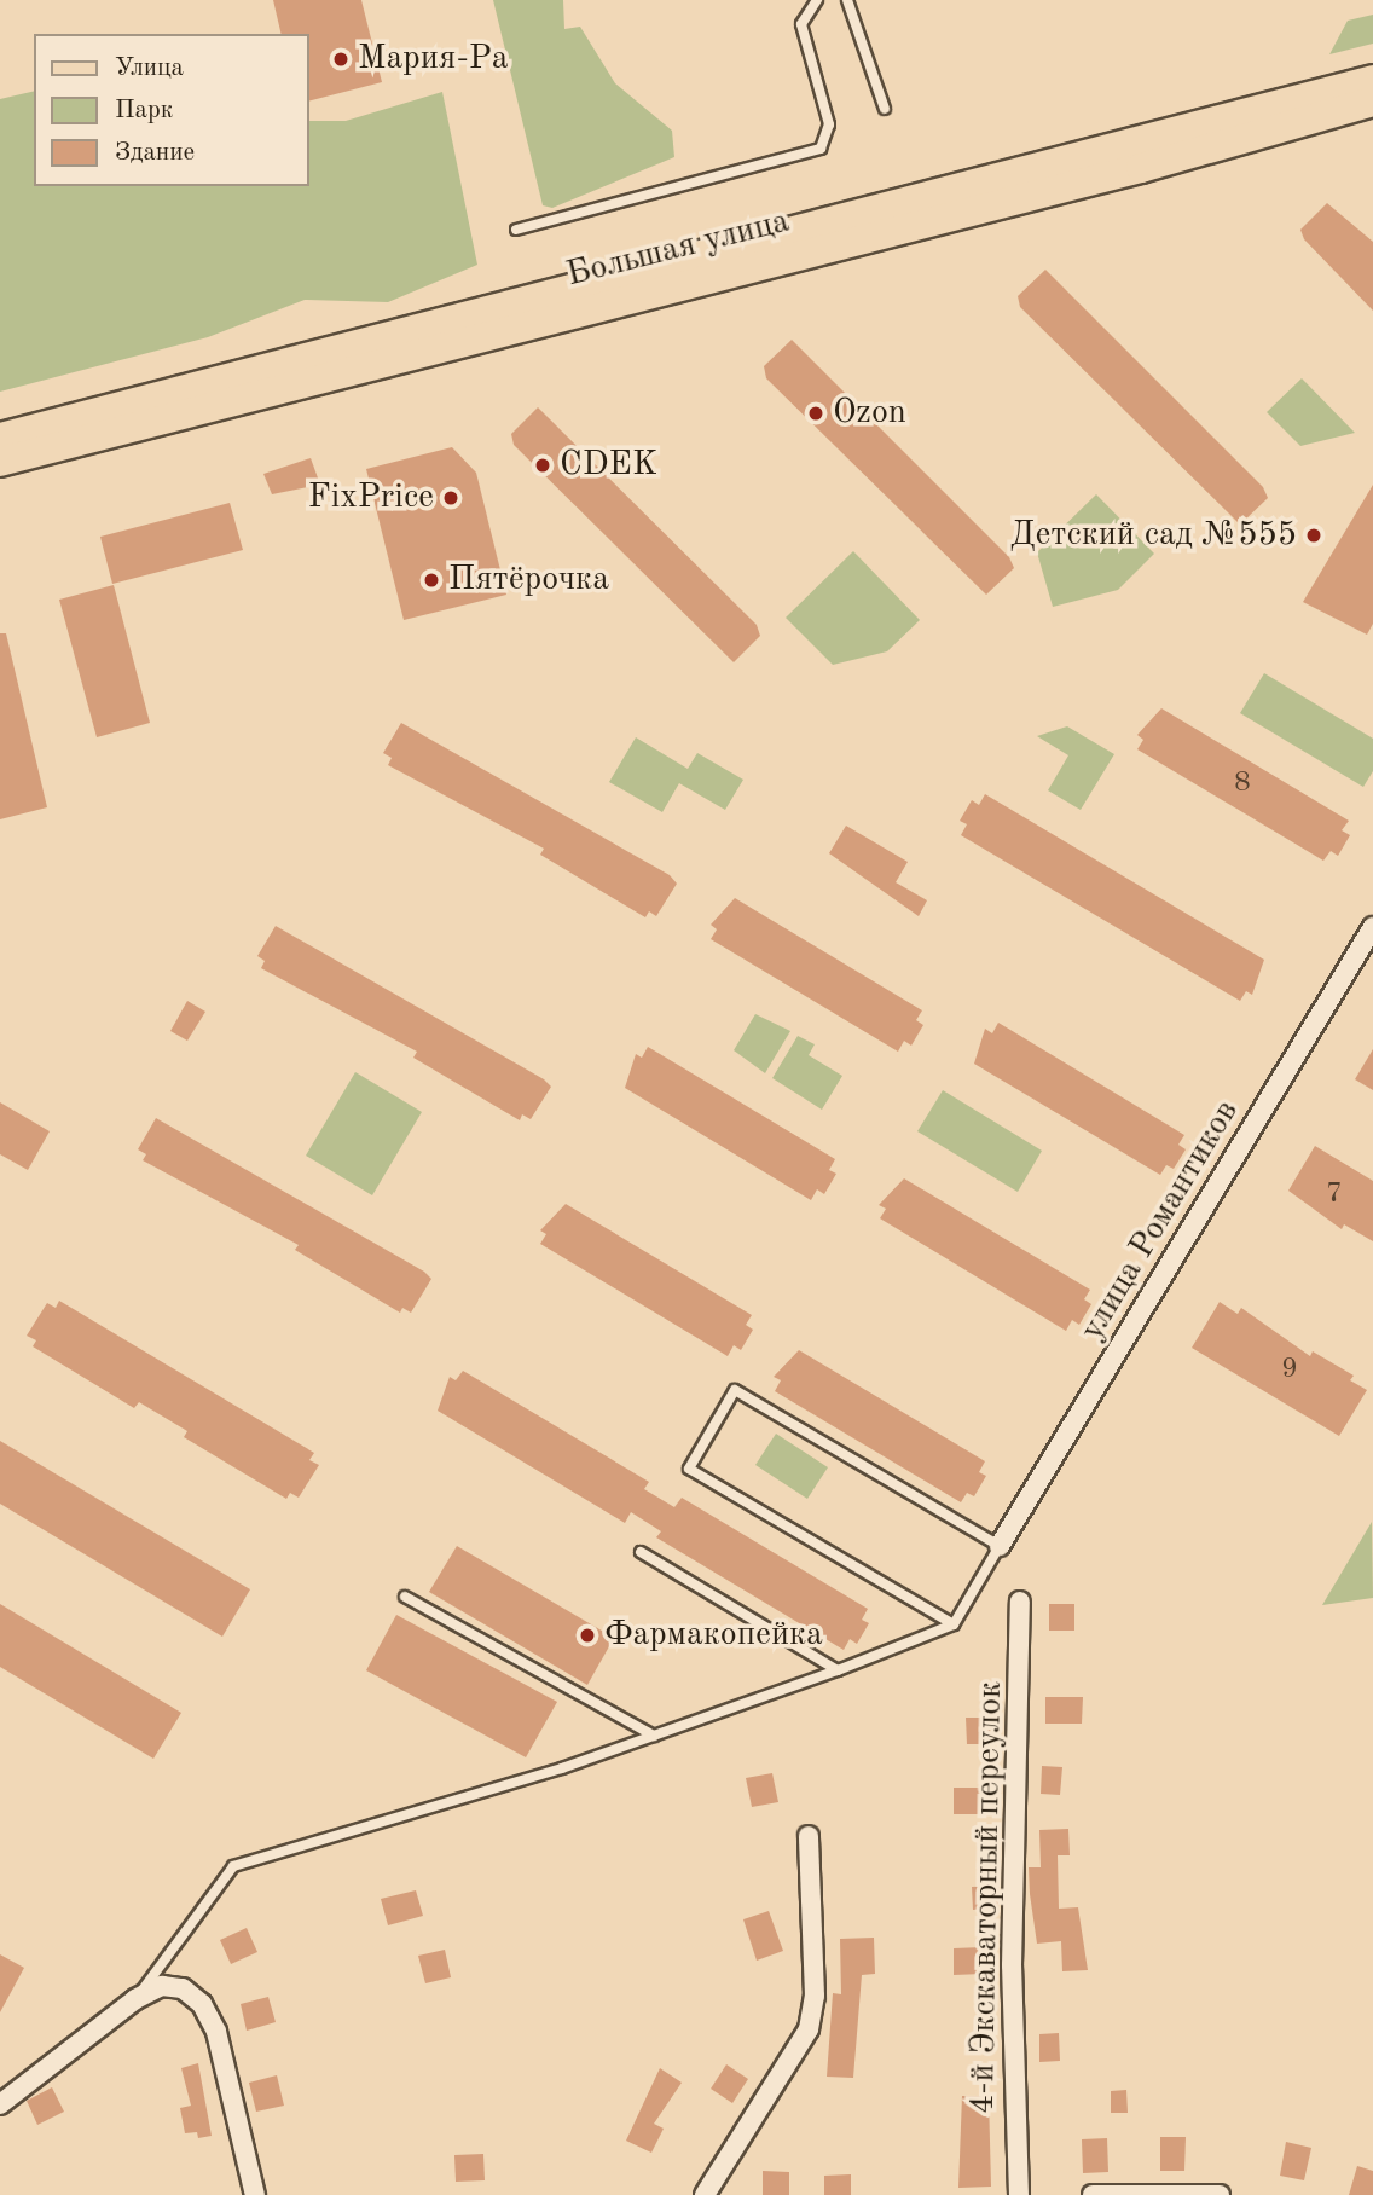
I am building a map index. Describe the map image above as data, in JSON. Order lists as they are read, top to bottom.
{
  "streets": {
    "main road": ["Большая улица"],
    "street": ["улица Романтиков", "4-й Экскаваторный переулок"]
  },
  "places": [
    "Мария-Ра",
    "Ozon",
    "CDEK",
    "FixPrice",
    "Детский сад №555",
    "Пятёрочка",
    "Фармакопейка"
  ],
  "house_numbers": ["8", "7", "9"],
  "legend": ["Улица", "Парк", "Здание"]
}
